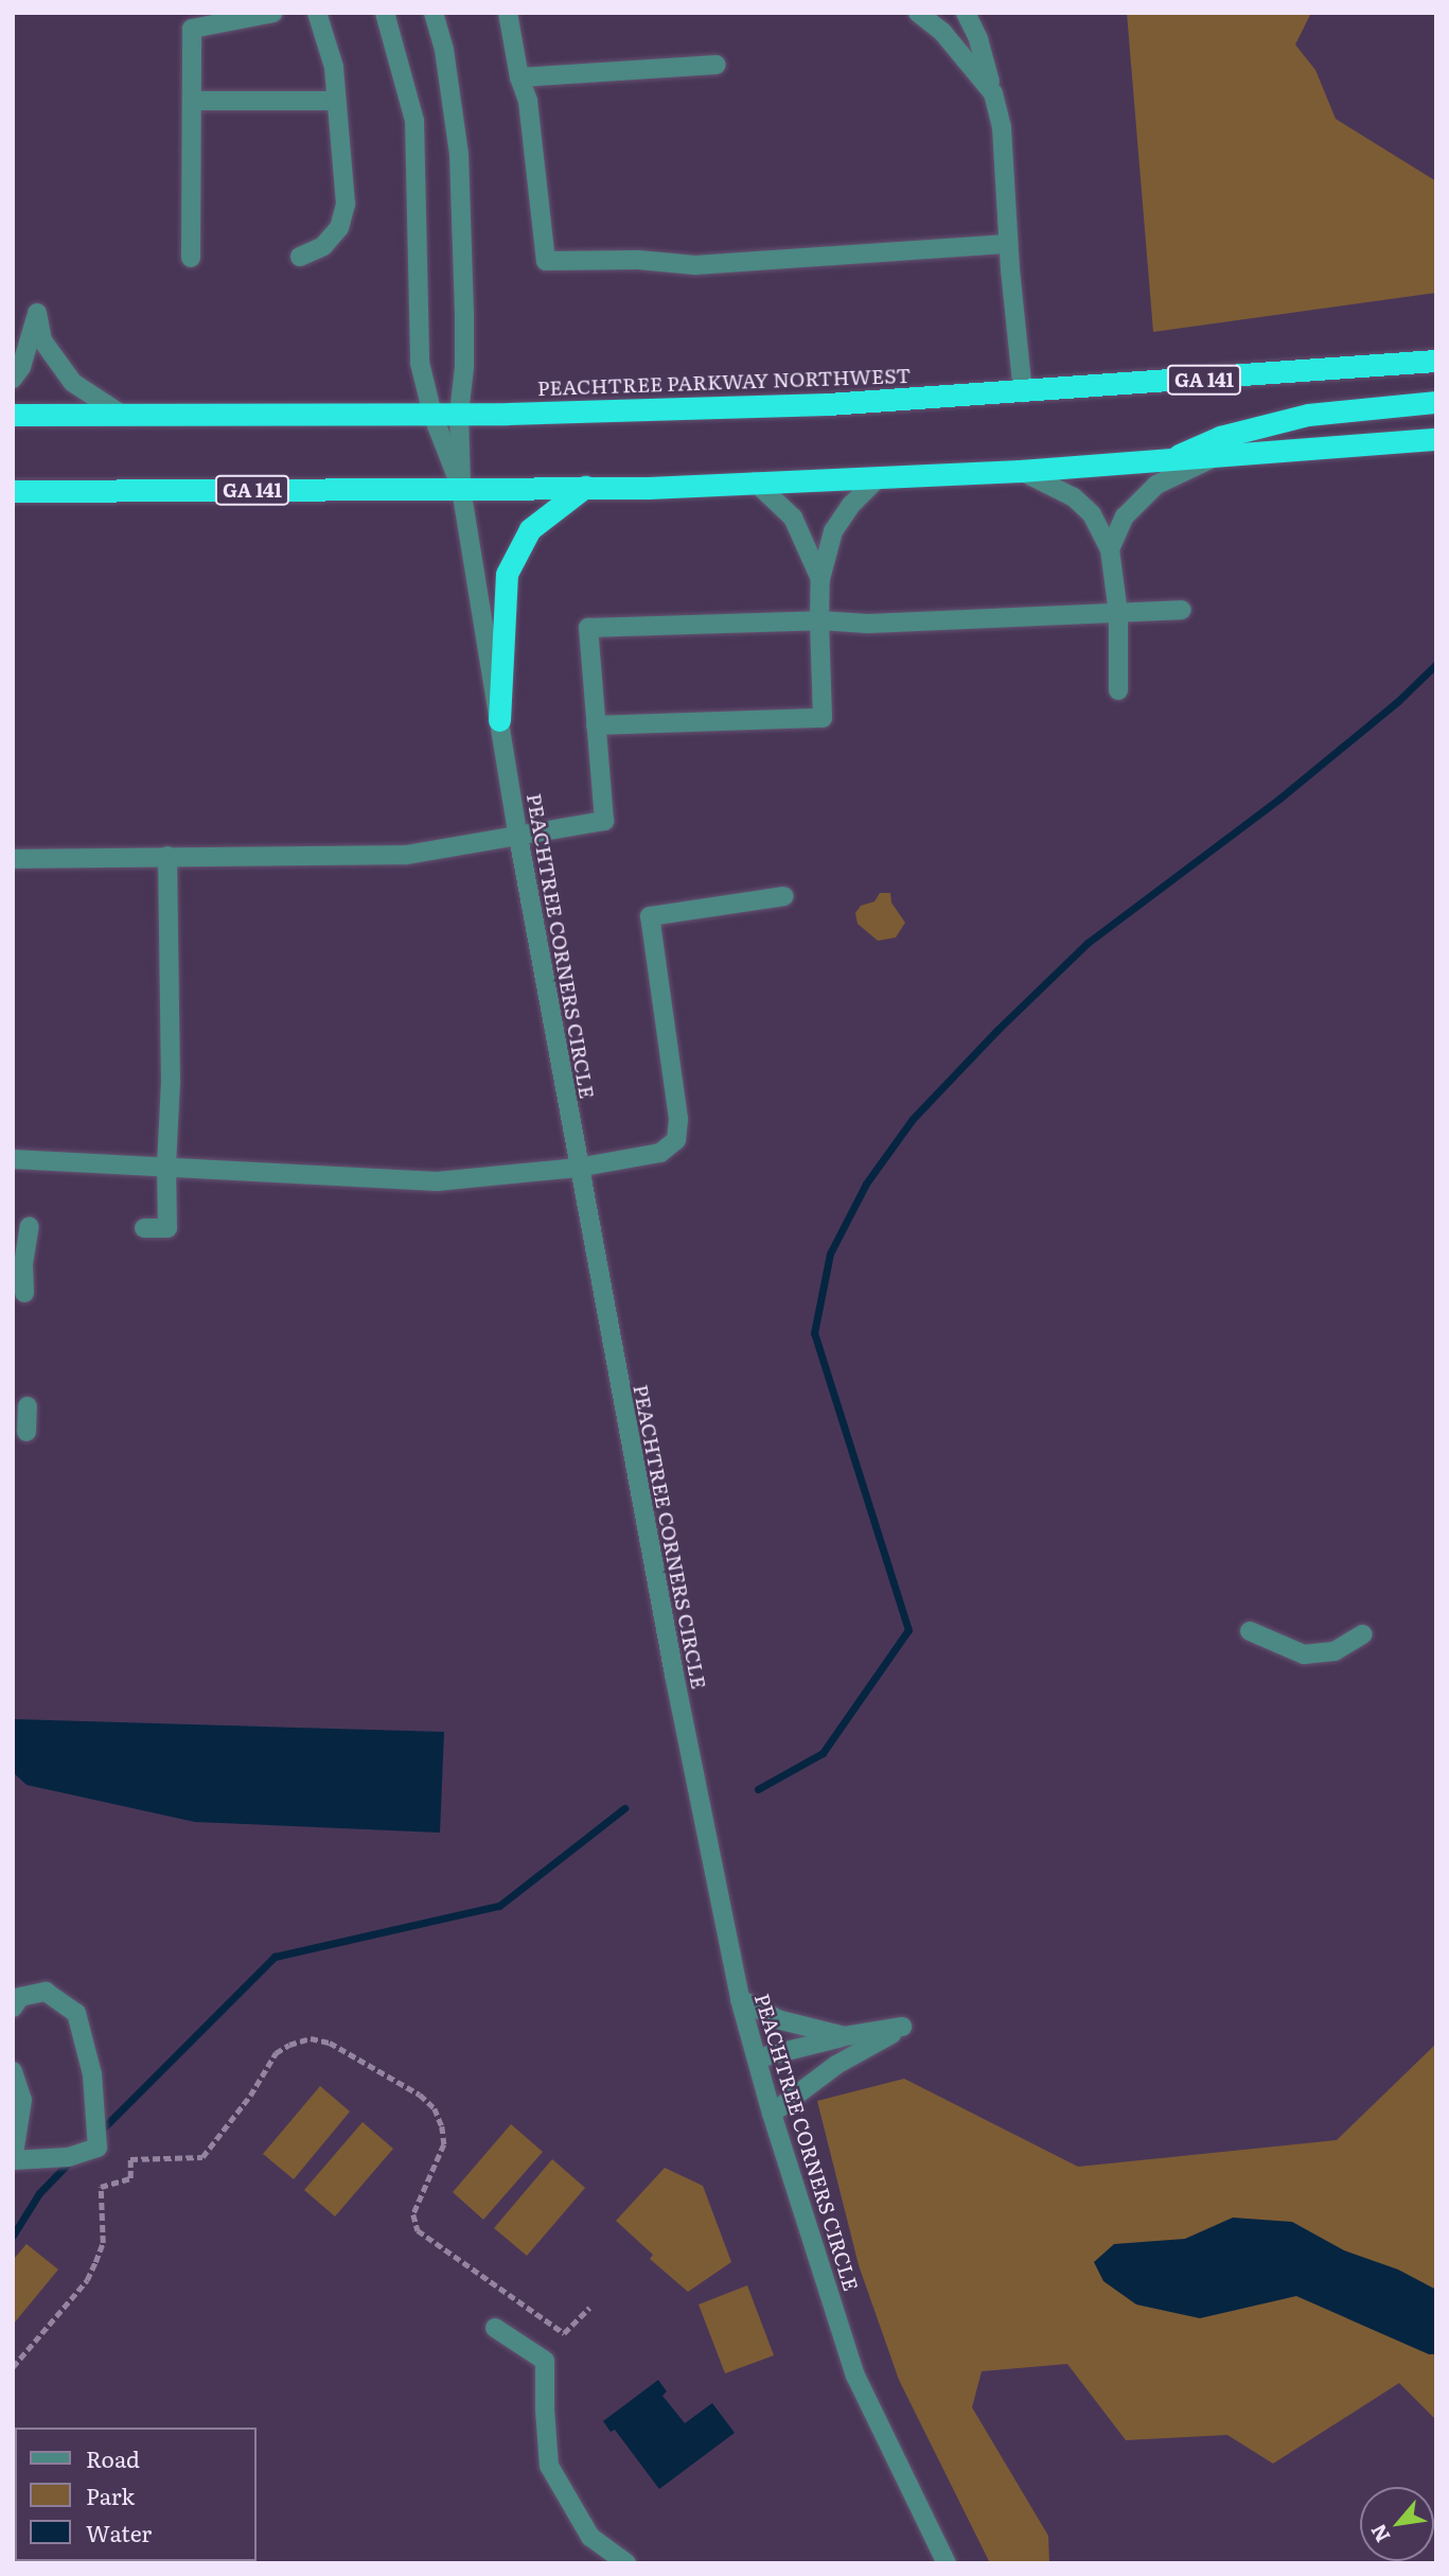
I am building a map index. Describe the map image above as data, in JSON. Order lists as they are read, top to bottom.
{
  "streets": {
    "highway": ["GA 141", "PEACHTREE PARKWAY NORTHWEST"],
    "street": ["PEACHTREE CORNERS CIRCLE"]
  },
  "crossings": [
    ["GA 141", "PEACHTREE CORNERS CIRCLE"],
    ["PEACHTREE PARKWAY NORTHWEST", "PEACHTREE CORNERS CIRCLE"]
  ],
  "legend": ["Road", "Park", "Water"],
  "north": "bottom left"
}
